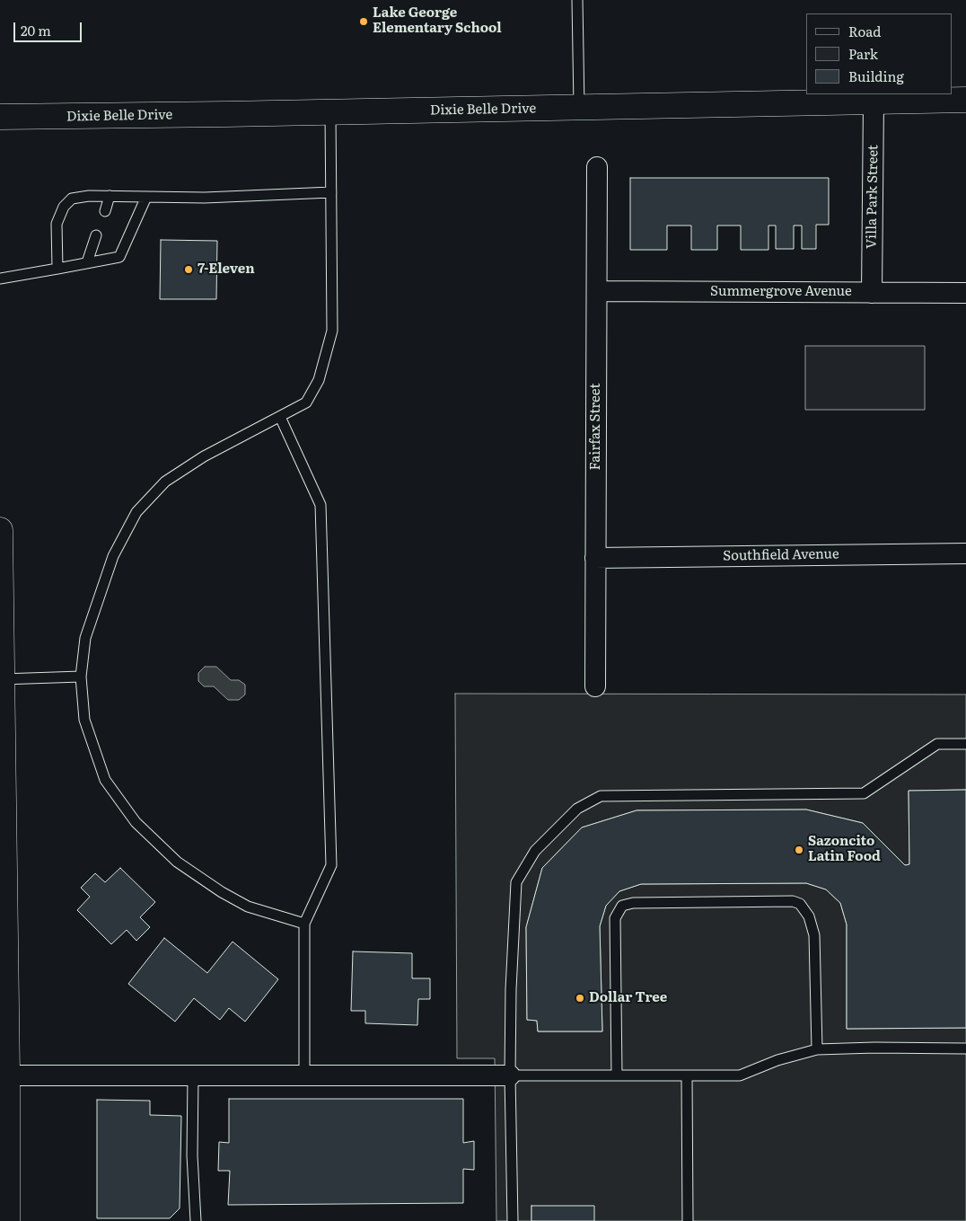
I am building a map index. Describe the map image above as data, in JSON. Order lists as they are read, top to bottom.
{
  "streets": {
    "street": [
      "Dixie Belle Drive",
      "Villa Park Street",
      "Summergrove Avenue",
      "Fairfax Street",
      "Southfield Avenue"
    ]
  },
  "crossings": [
    ["Dixie Belle Drive", "Villa Park Street"],
    ["Villa Park Street", "Summergrove Avenue"],
    ["Summergrove Avenue", "Fairfax Street"],
    ["Fairfax Street", "Southfield Avenue"]
  ],
  "places": [
    "Lake George Elementary School",
    "7-Eleven",
    "Sazoncito Latin Food",
    "Dollar Tree"
  ],
  "legend": ["Road", "Park", "Building"],
  "scale_bar": "20 m"
}
